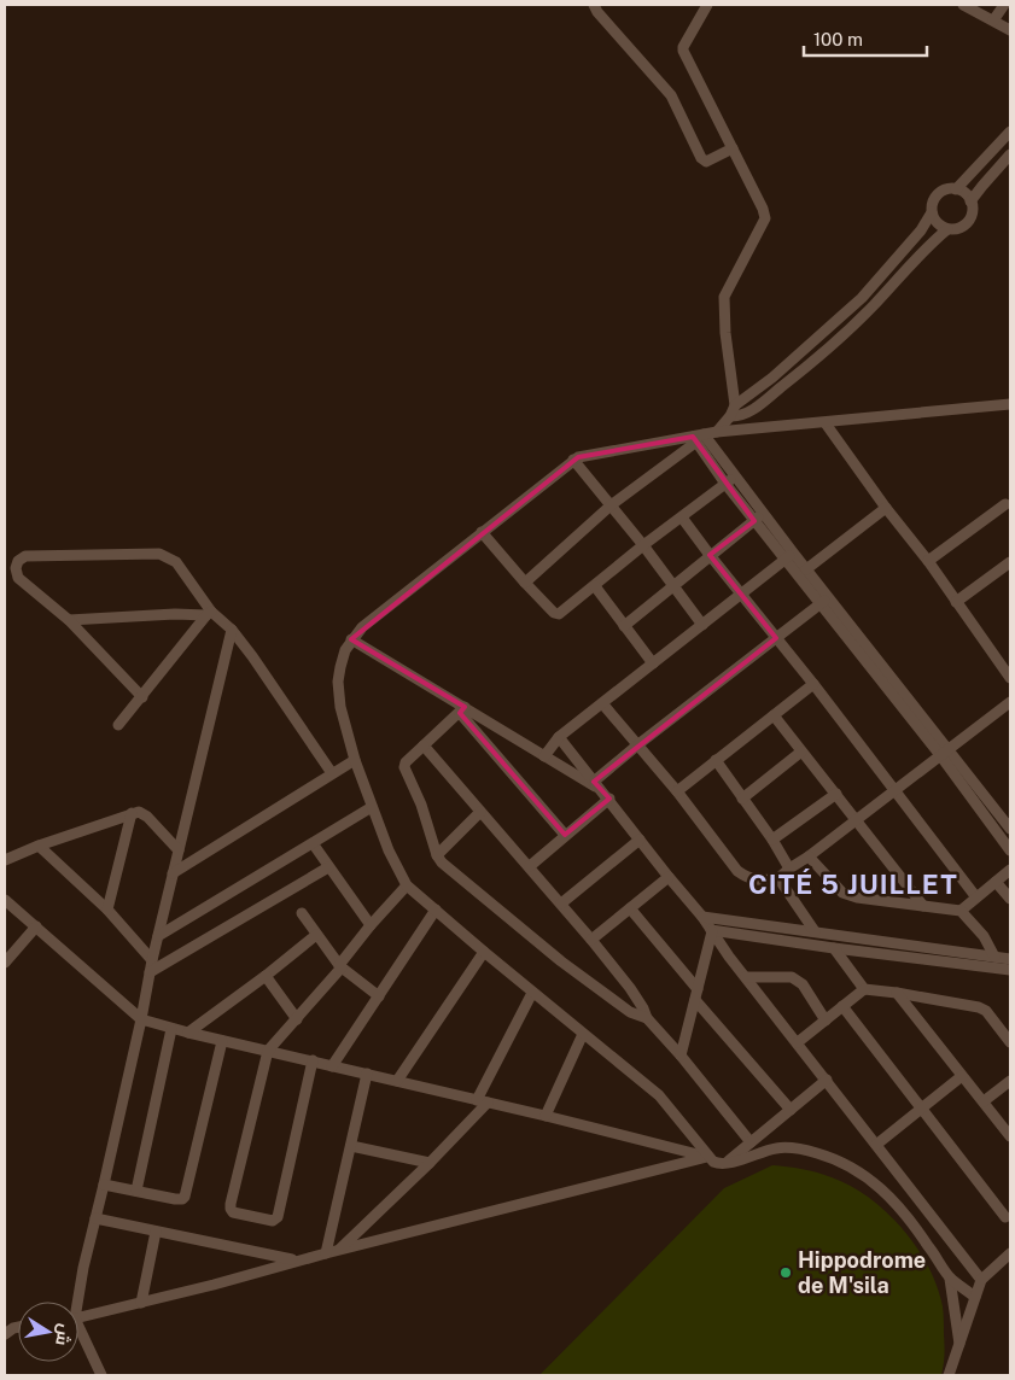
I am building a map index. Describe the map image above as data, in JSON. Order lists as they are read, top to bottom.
{
  "districts": ["CITÉ 5 JUILLET"],
  "places": ["Hippodrome de M'sila"],
  "scale_bar": "100 m",
  "north": "right"
}
